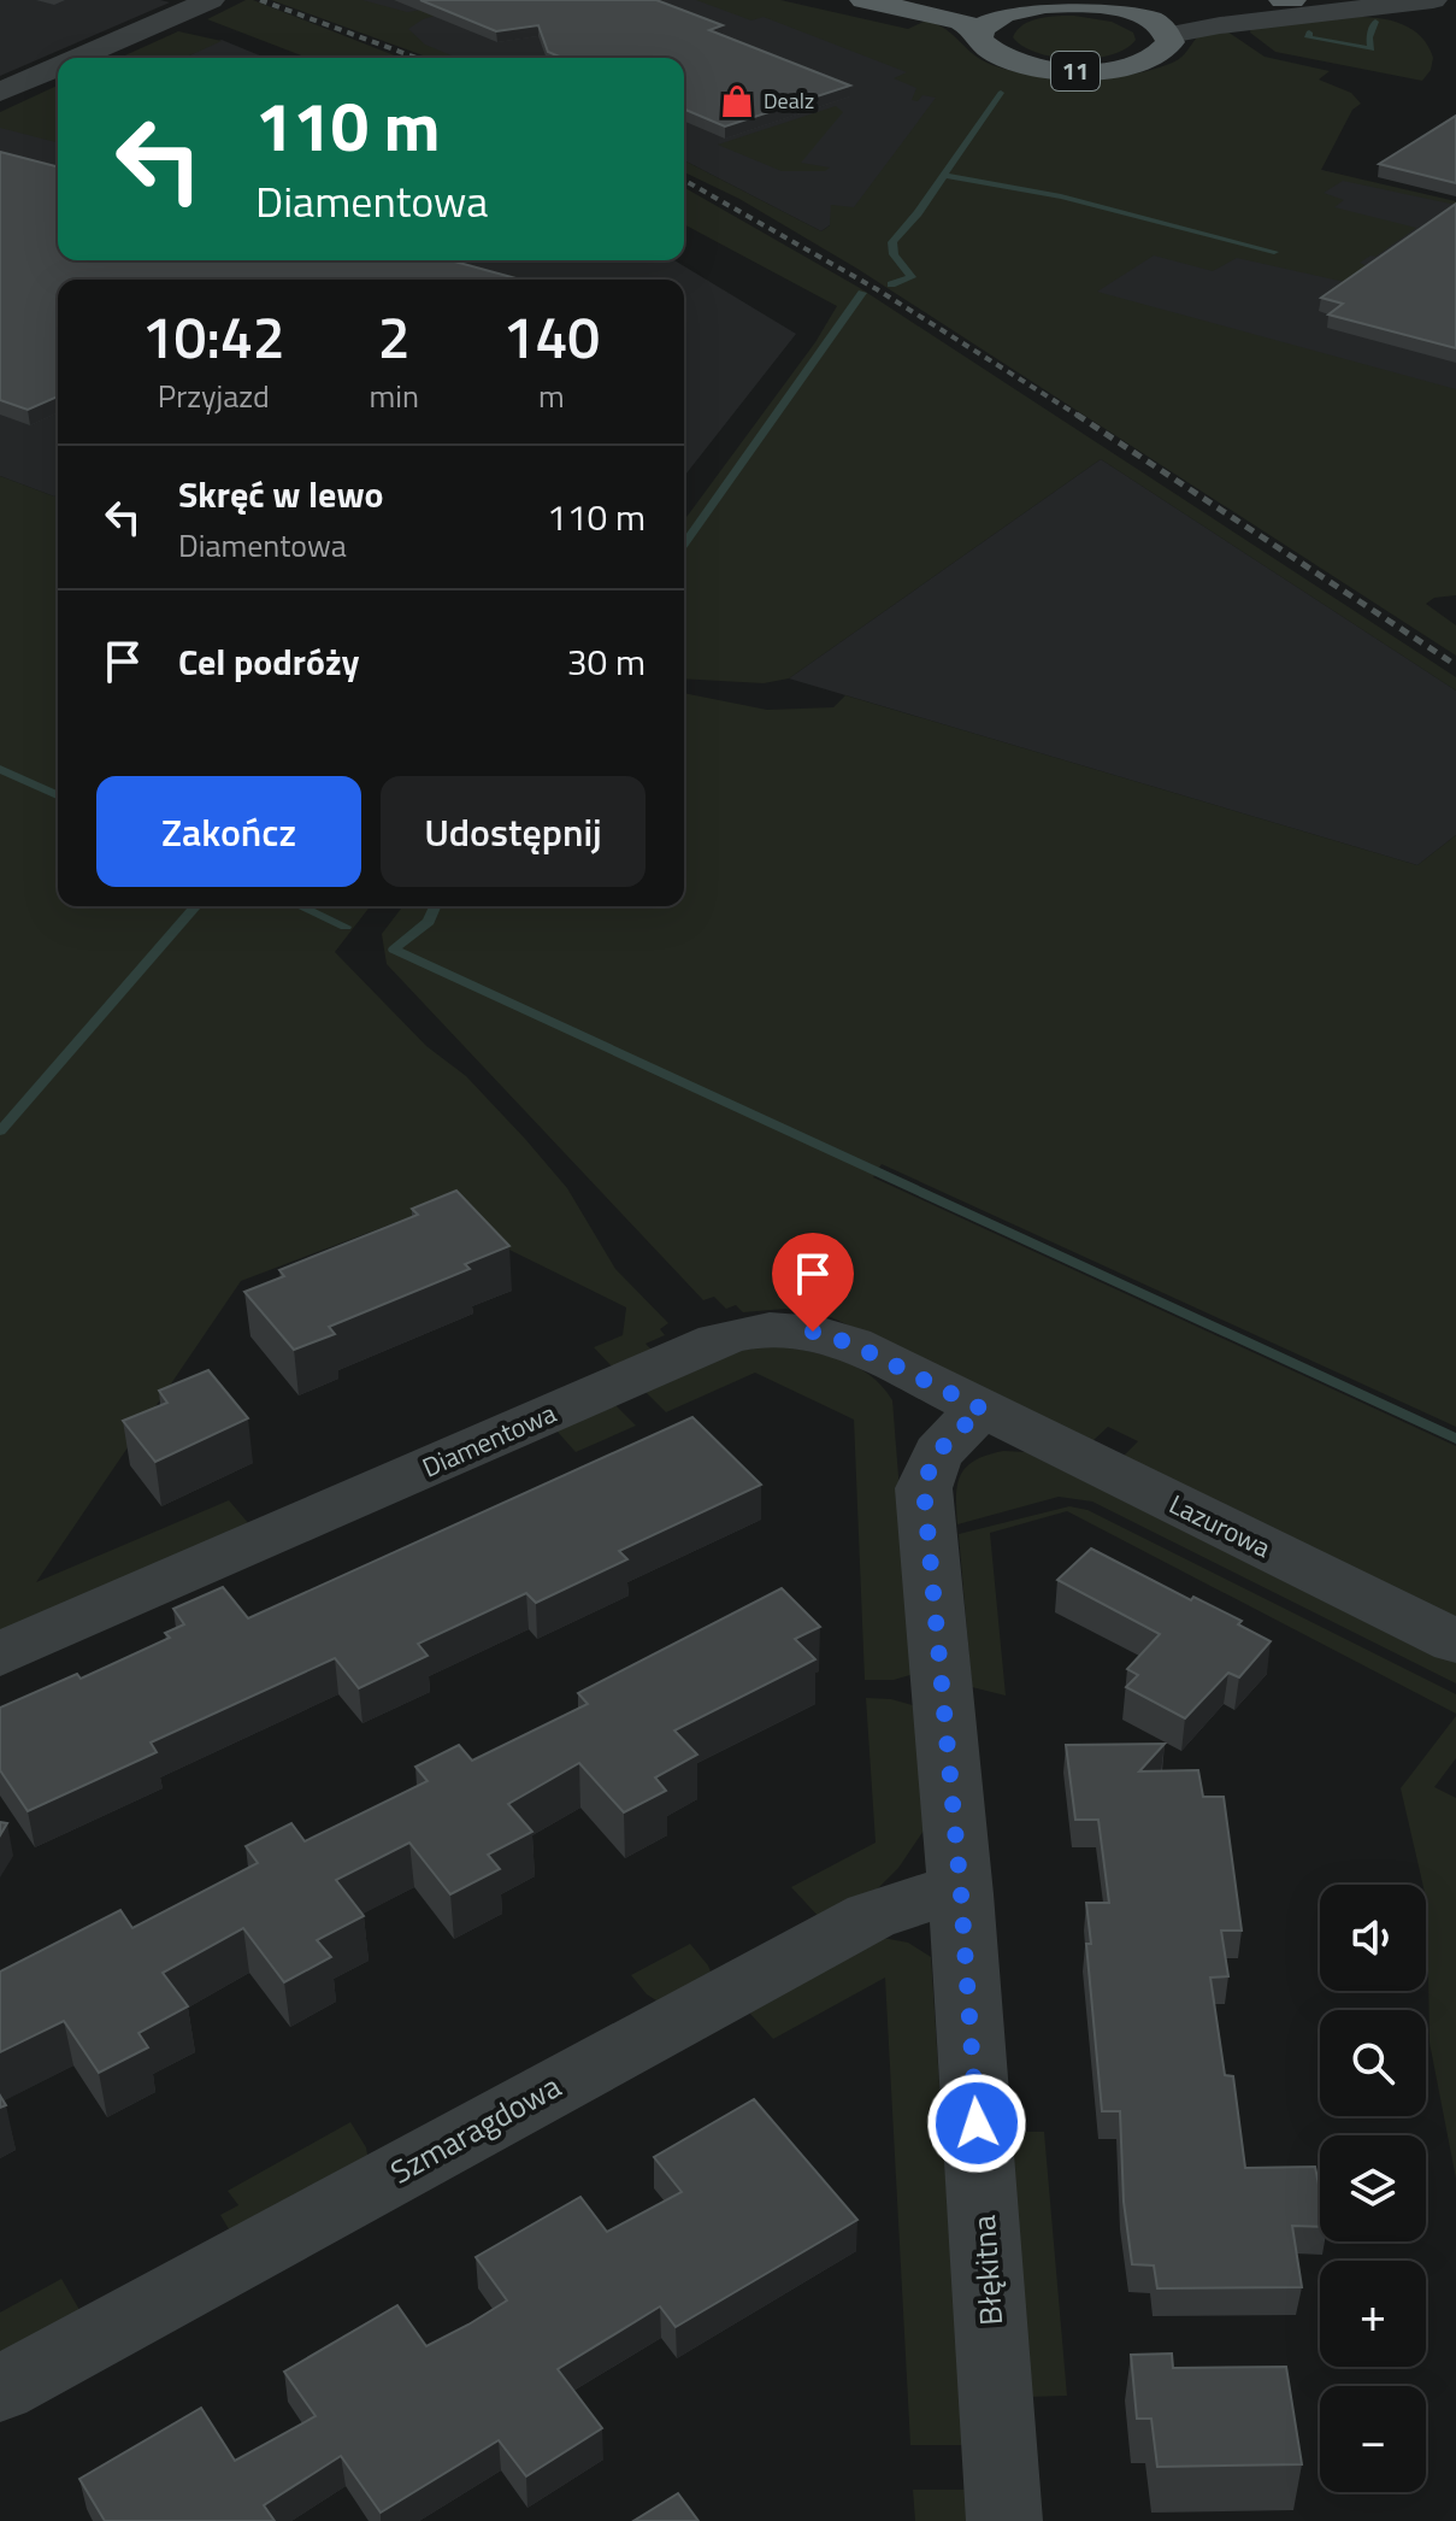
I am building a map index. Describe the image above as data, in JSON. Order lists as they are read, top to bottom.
{
  "streets": {
    "main road": ["11"],
    "street": [
      "Diamentowa",
      "Lazurowa",
      "Szmaragdowa",
      "Błękitna"
    ]
  },
  "crossings": [
    ["Diamentowa", "Lazurowa"],
    ["Diamentowa", "Błękitna"],
    ["Lazurowa", "Błękitna"],
    ["Szmaragdowa", "Błękitna"]
  ],
  "places": {
    "shop": ["Dealz"]
  },
  "page": {
    "turn": ["110 m", "Diamentowa"],
    "eta": [
      "10:42",
      "Przyjazd",
      "2",
      "min",
      "140",
      "m"
    ],
    "list": [
      {
        "name": "Skręć w lewo",
        "note": "Diamentowa",
        "value": "110 m"
      },
      {
        "name": "Cel podróży",
        "value": "30 m"
      }
    ],
    "buttons": ["Zakończ", "Udostępnij"],
    "map_buttons": ["+", "−"]
  }
}
